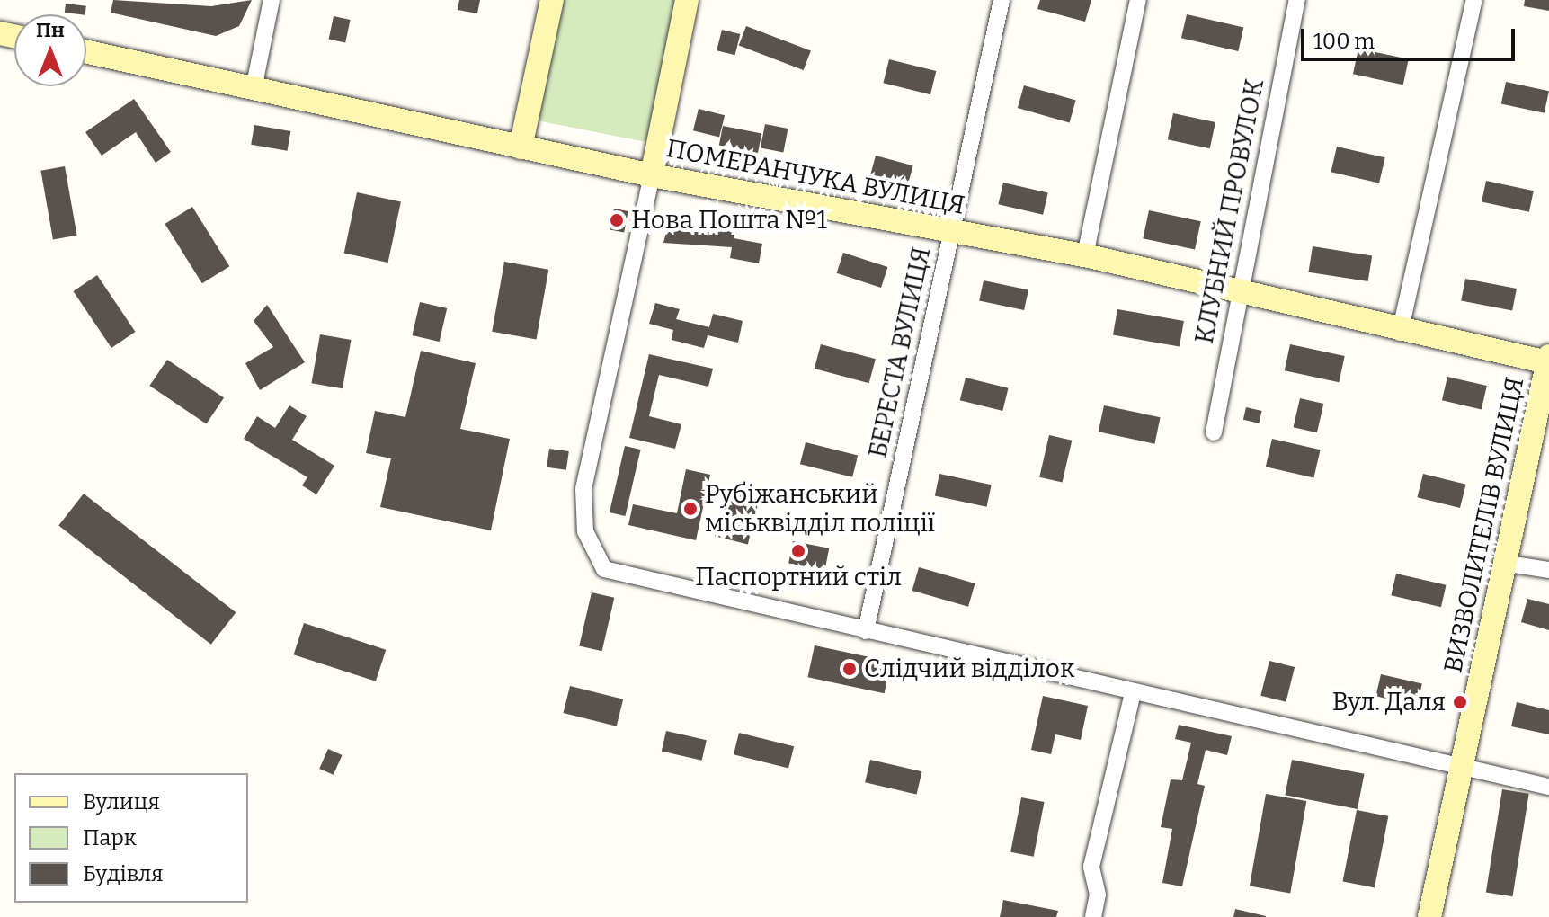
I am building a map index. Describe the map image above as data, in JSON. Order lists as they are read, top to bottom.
{
  "streets": {
    "street": [
      "ПОМЕРАНЧУКА ВУЛИЦЯ",
      "КЛУБНИЙ ПРОВУЛОК",
      "БЕРЕСТА ВУЛИЦЯ",
      "ВИЗВОЛИТЕЛІВ ВУЛИЦЯ"
    ]
  },
  "crossings": [
    ["ПОМЕРАНЧУКА ВУЛИЦЯ", "КЛУБНИЙ ПРОВУЛОК"],
    ["ПОМЕРАНЧУКА ВУЛИЦЯ", "БЕРЕСТА ВУЛИЦЯ"],
    ["ПОМЕРАНЧУКА ВУЛИЦЯ", "ВИЗВОЛИТЕЛІВ ВУЛИЦЯ"]
  ],
  "places": [
    "Нова Пошта №1",
    "Рубіжанський міськвідділ поліції",
    "Паспортний стіл",
    "Слідчий відділок",
    "Вул. Даля"
  ],
  "legend": ["Вулиця", "Парк", "Будівля"],
  "scale_bar": "100 m",
  "north": "top"
}
